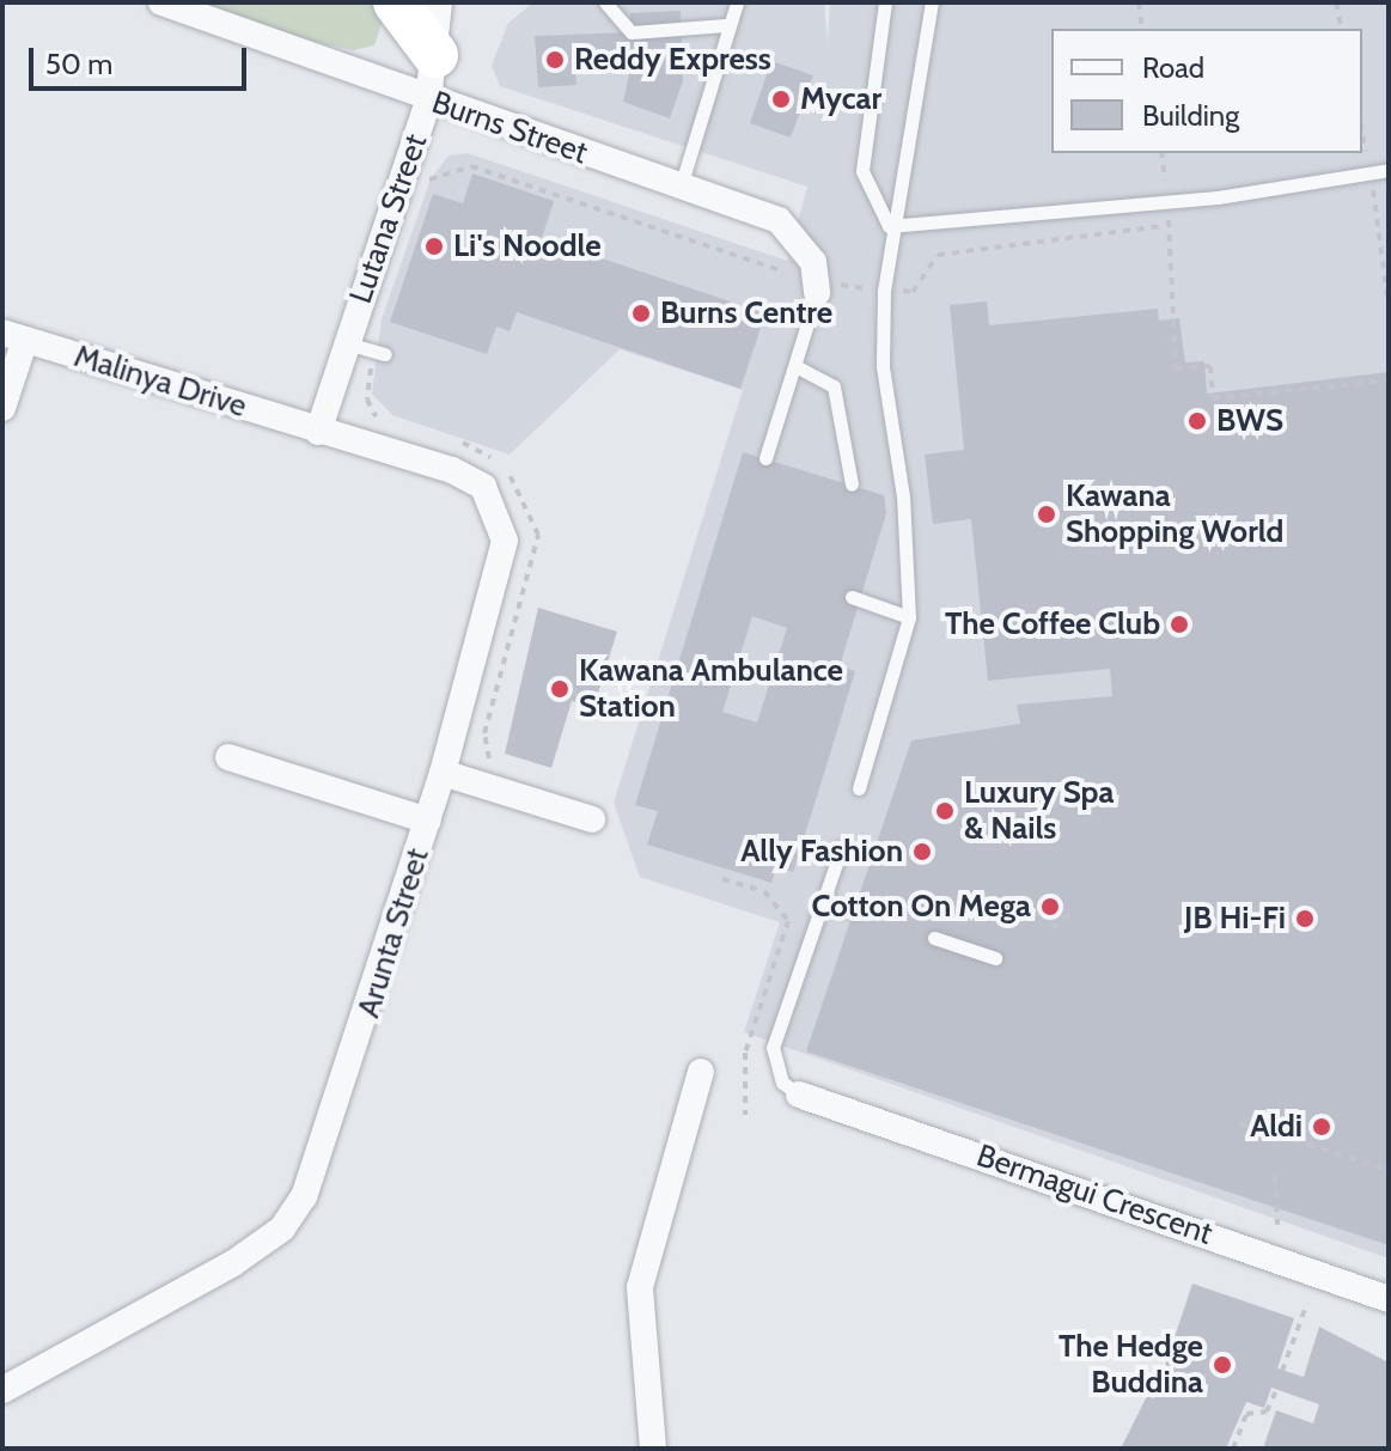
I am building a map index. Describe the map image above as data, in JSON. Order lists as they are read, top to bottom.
{
  "streets": {
    "street": [
      "Burns Street",
      "Lutana Street",
      "Malinya Drive",
      "Arunta Street",
      "Bermagui Crescent"
    ]
  },
  "crossings": [
    ["Burns Street", "Lutana Street"],
    ["Lutana Street", "Malinya Drive"],
    ["Lutana Street", "Arunta Street"],
    ["Malinya Drive", "Arunta Street"]
  ],
  "places": [
    "Reddy Express",
    "Mycar",
    "Li's Noodle",
    "Burns Centre",
    "BWS",
    "Kawana Shopping World",
    "The Coffee Club",
    "Kawana Ambulance Station",
    "Luxury Spa & Nails",
    "Ally Fashion",
    "Cotton On Mega",
    "JB Hi-Fi",
    "Aldi",
    "The Hedge Buddina"
  ],
  "legend": ["Road", "Building"],
  "scale_bar": "50 m"
}
